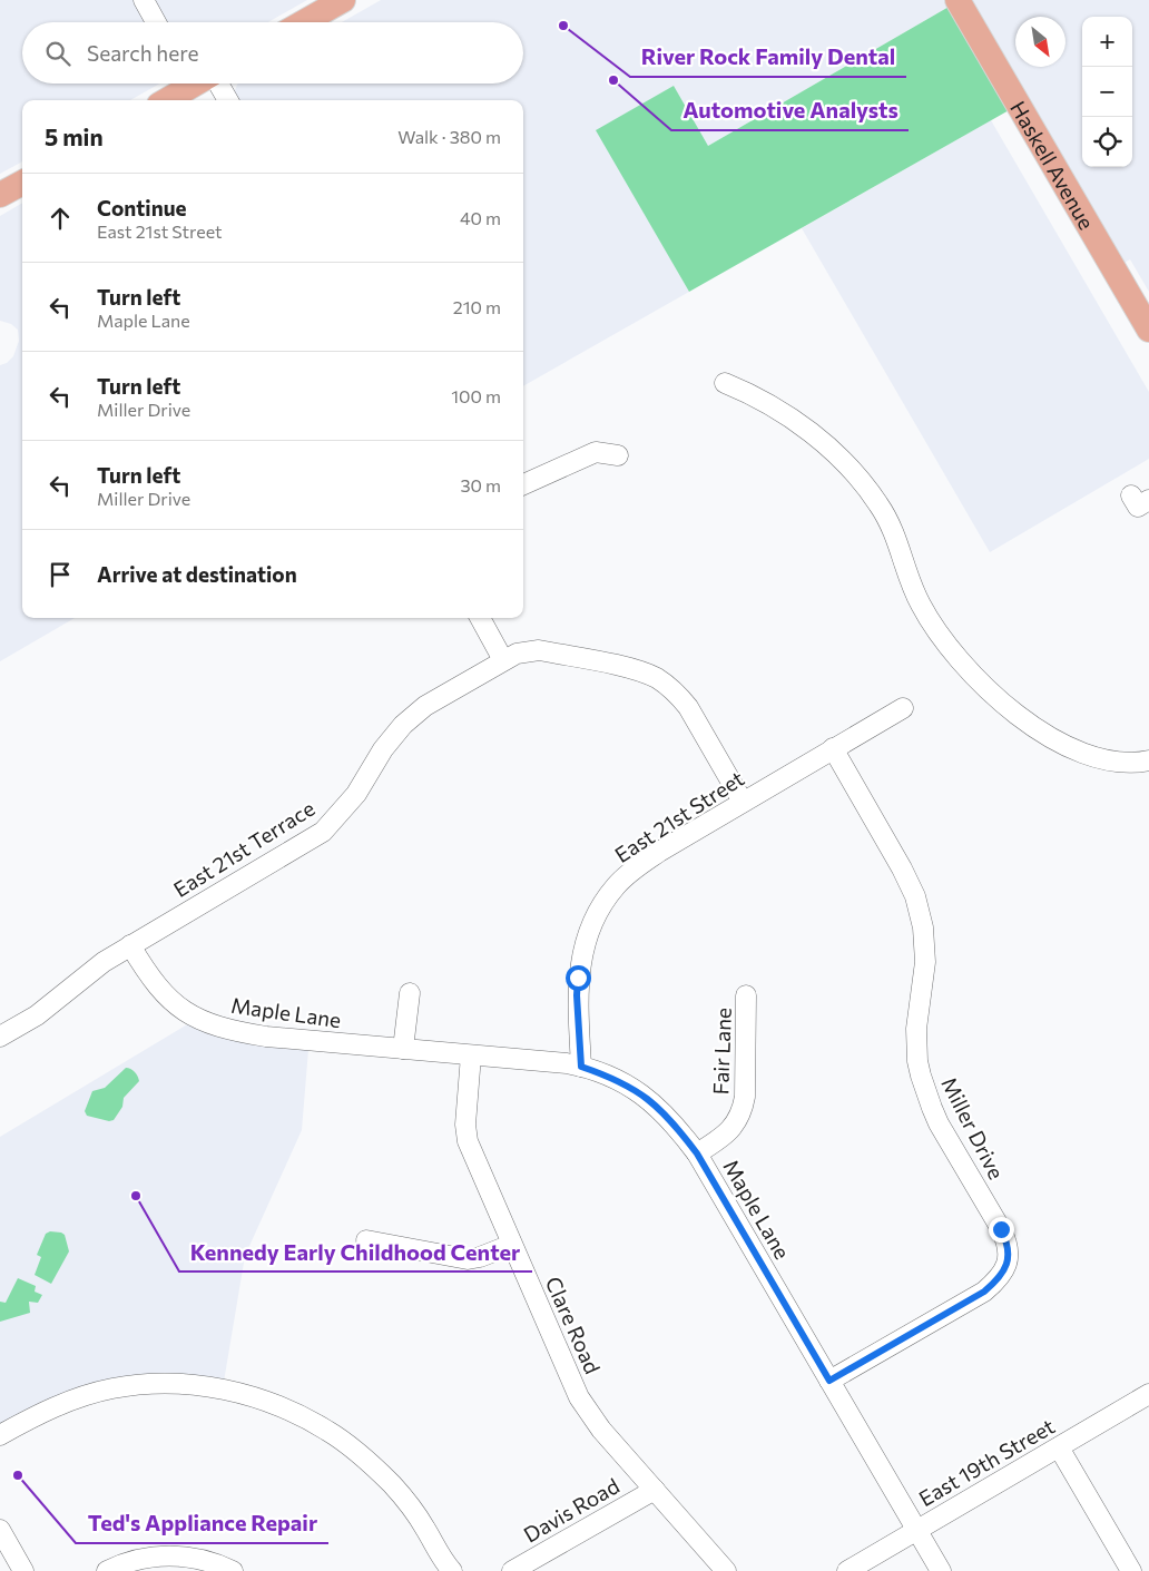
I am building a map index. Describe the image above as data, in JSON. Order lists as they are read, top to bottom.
{
  "streets": {
    "main road": ["Haskell Avenue"],
    "street": [
      "East 21st Street",
      "East 21st Terrace",
      "Maple Lane",
      "Fair Lane",
      "Miller Drive",
      "Clare Road",
      "East 19th Street",
      "Davis Road"
    ]
  },
  "crossings": [
    ["East 21st Street", "East 21st Terrace"],
    ["East 21st Street", "Maple Lane"],
    ["East 21st Street", "Miller Drive"],
    ["East 21st Terrace", "Maple Lane"],
    ["Maple Lane", "Fair Lane"],
    ["Maple Lane", "Miller Drive"],
    ["Maple Lane", "Clare Road"],
    ["Maple Lane", "East 19th Street"],
    ["Clare Road", "Davis Road"]
  ],
  "places": [
    "River Rock Family Dental",
    "Automotive Analysts",
    "Kennedy Early Childhood Center",
    "Ted's Appliance Repair"
  ],
  "north": "bottom right",
  "page": {
    "map_buttons": ["+", "−"],
    "search": "Search here",
    "heading": ["5 min", "Walk · 380 m"],
    "list": [
      ["Continue", "East 21st Street", "40 m"],
      ["Turn left", "Maple Lane", "210 m"],
      ["Turn left", "Miller Drive", "100 m"],
      ["Turn left", "Miller Drive", "30 m"],
      "Arrive at destination"
    ]
  }
}
